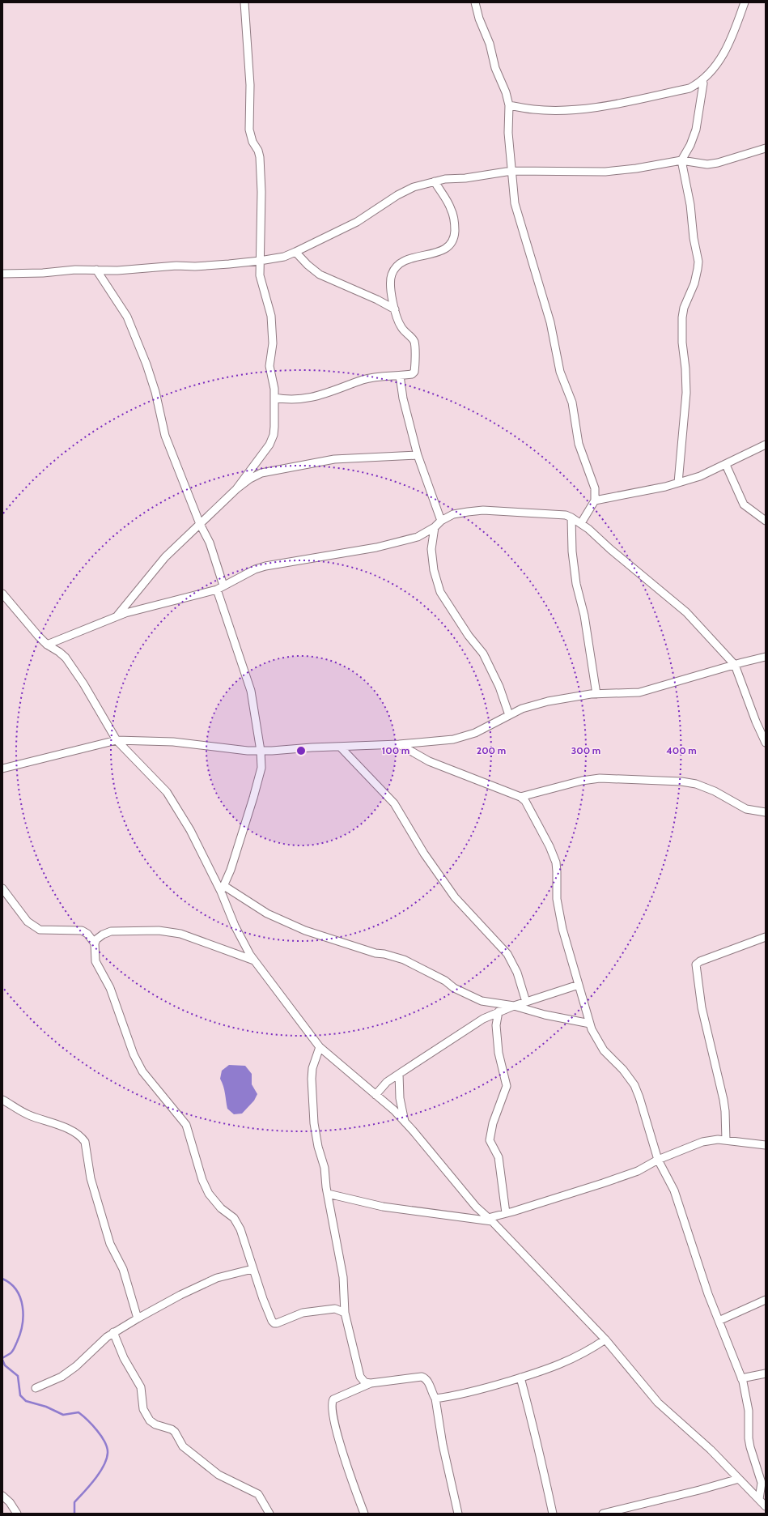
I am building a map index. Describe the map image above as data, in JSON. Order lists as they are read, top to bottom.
{
  "rings": [
    "100 m",
    "200 m",
    "300 m",
    "400 m"
  ]
}
